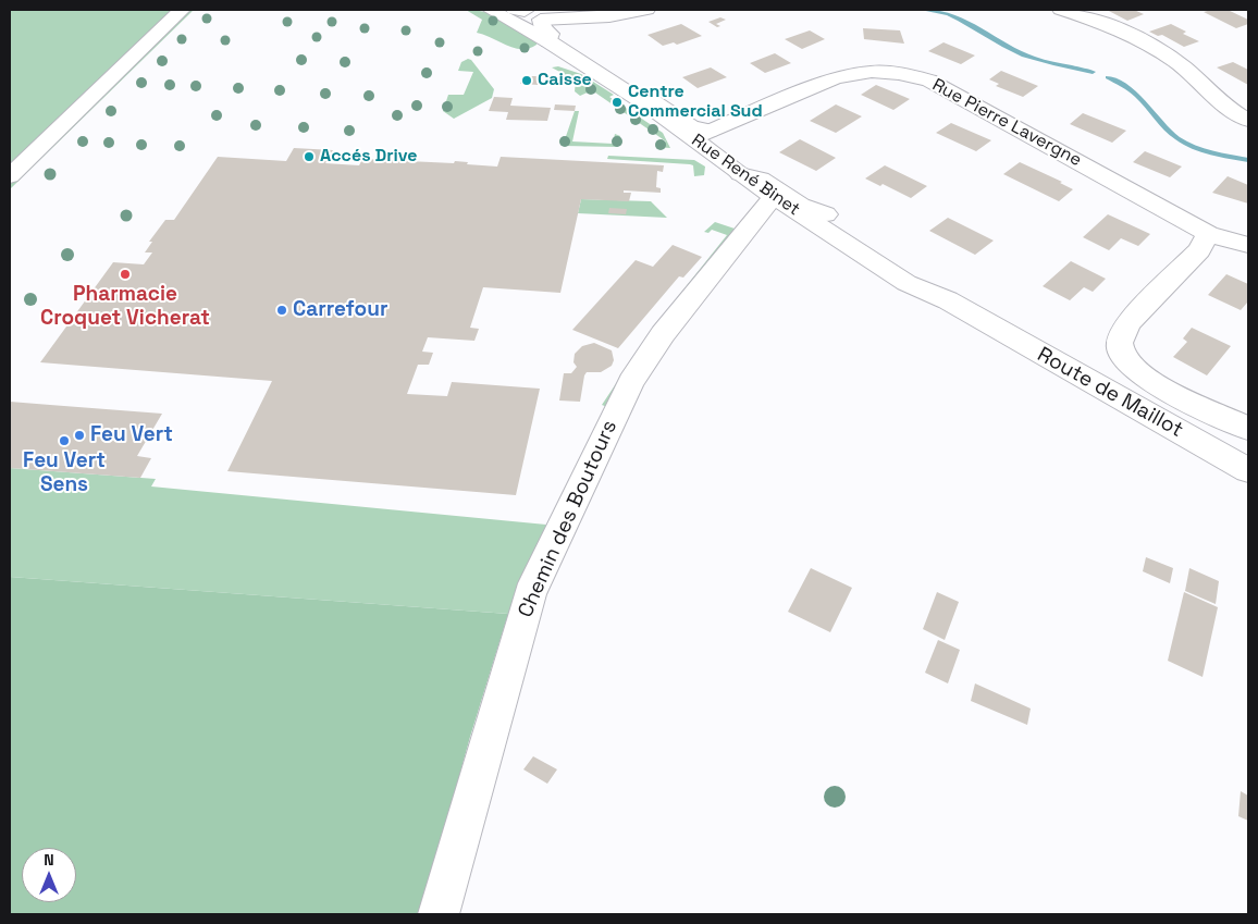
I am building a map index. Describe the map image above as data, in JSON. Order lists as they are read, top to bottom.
{
  "streets": {
    "street": [
      "Rue Pierre Lavergne",
      "Rue René Binet",
      "Route de Maillot",
      "Chemin des Boutours"
    ]
  },
  "crossings": [
    ["Rue Pierre Lavergne", "Rue René Binet"],
    ["Rue René Binet", "Route de Maillot"],
    ["Rue René Binet", "Chemin des Boutours"]
  ],
  "places": [
    "Caisse",
    "Centre Commercial Sud",
    "Accés Drive",
    "Pharmacie Croquet Vicherat",
    "Carrefour",
    "Feu Vert",
    "Feu Vert Sens"
  ],
  "north": "top"
}
